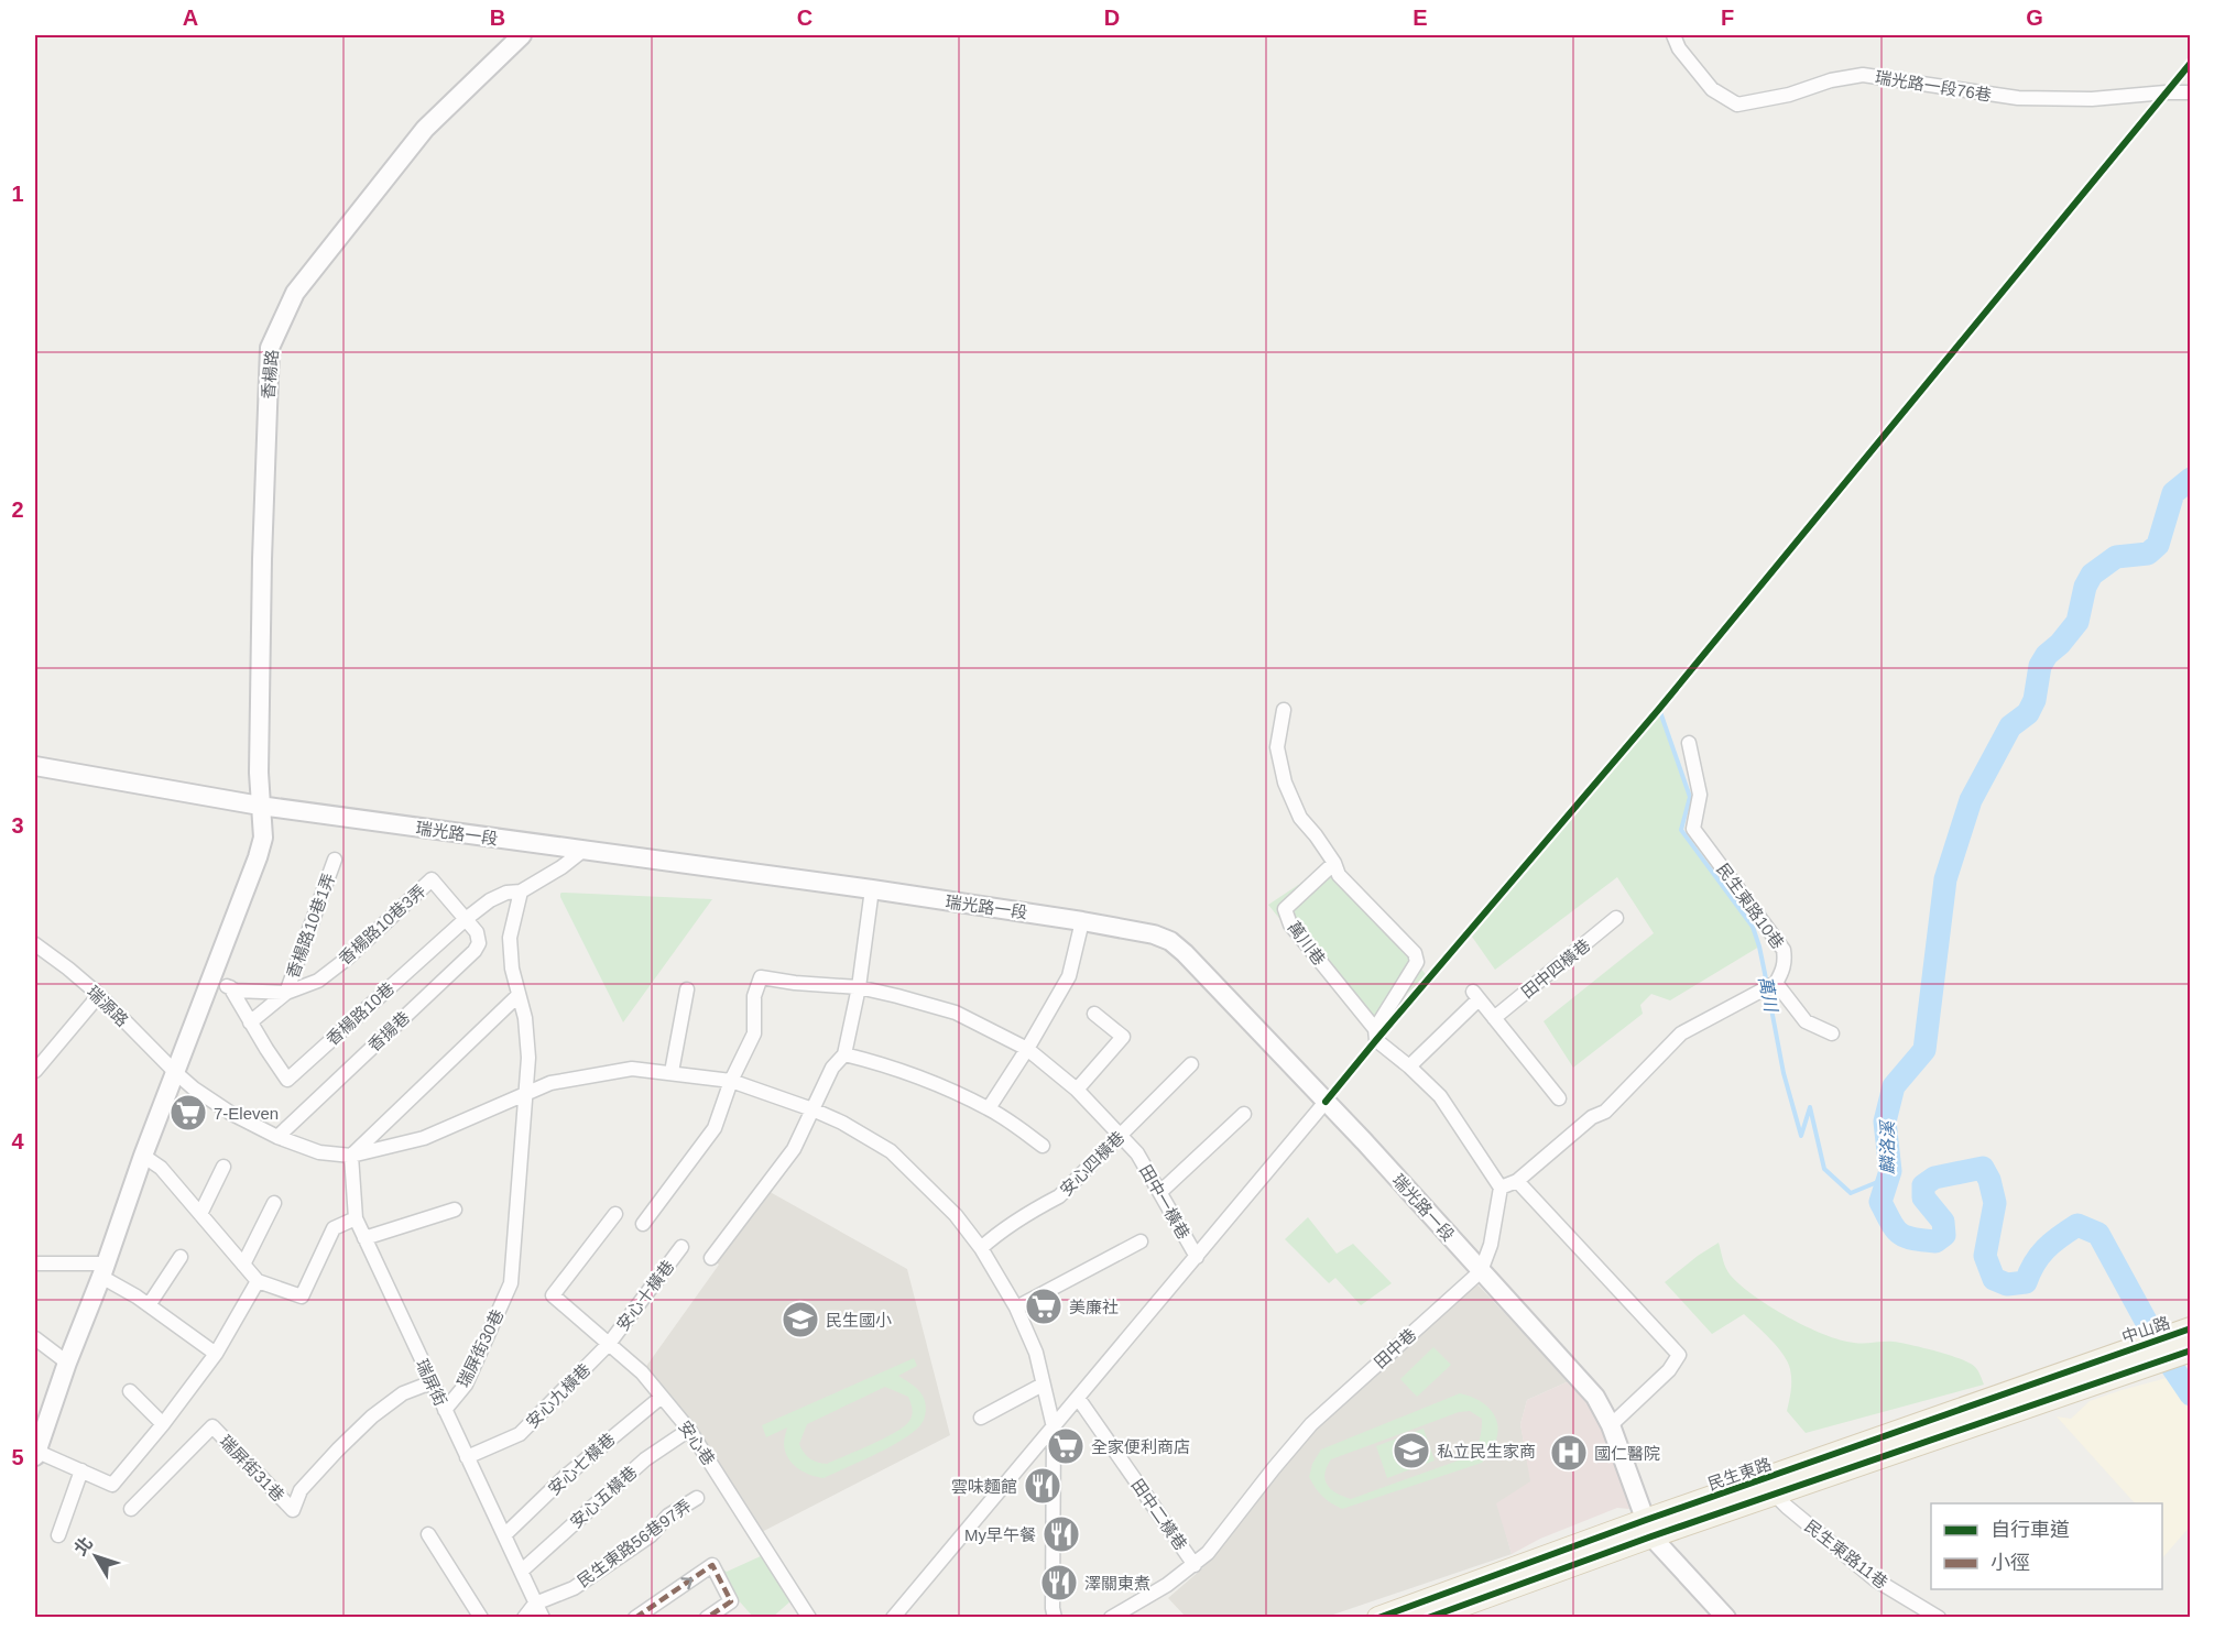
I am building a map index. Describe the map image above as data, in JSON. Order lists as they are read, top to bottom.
{
  "streets": {
    "main road": ["中山路", "民生東路"],
    "street": [
      "瑞光路一段76巷",
      "香楊路",
      "瑞光路一段",
      "民生東路10巷",
      "香楊路10巷3弄",
      "香楊路10巷1弄",
      "萬川巷",
      "田中四橫巷",
      "瑞源路",
      "香楊路10巷",
      "香揚巷",
      "安心四橫巷",
      "田中一橫巷",
      "安心十橫巷",
      "瑞屏街30巷",
      "田中巷",
      "瑞屏街",
      "安心九橫巷",
      "安心巷",
      "安心七橫巷",
      "瑞屏街31巷",
      "安心五橫巷",
      "田中二橫巷",
      "民生東路56巷97弄",
      "民生東路11巷"
    ]
  },
  "crossings": [
    ["香楊路", "瑞光路一段"],
    ["瑞光路一段", "香楊路10巷"],
    ["瑞光路一段", "田中巷"],
    ["瑞光路一段", "民生東路"],
    ["香楊路10巷3弄", "香楊路10巷1弄"],
    ["香楊路10巷3弄", "香楊路10巷"],
    ["香楊路10巷3弄", "香揚巷"],
    ["香楊路10巷", "香揚巷"],
    ["安心四橫巷", "田中一橫巷"],
    ["安心十橫巷", "安心九橫巷"],
    ["安心十橫巷", "安心巷"],
    ["中山路", "民生東路"],
    ["瑞屏街30巷", "瑞屏街"],
    ["田中巷", "田中二橫巷"],
    ["瑞屏街", "安心九橫巷"],
    ["瑞屏街", "安心七橫巷"],
    ["瑞屏街", "瑞屏街31巷"],
    ["瑞屏街", "安心五橫巷"],
    ["瑞屏街", "民生東路56巷97弄"],
    ["安心九橫巷", "安心巷"],
    ["安心巷", "安心七橫巷"],
    ["安心巷", "安心五橫巷"],
    ["民生東路", "民生東路11巷"]
  ],
  "water": ["萬川", "麟洛溪"],
  "places": {
    "supermarket": ["7-Eleven", "美廉社", "全家便利商店"],
    "school or university": ["民生國小", "私立民生家商"],
    "hospital": ["國仁醫院"],
    "restaurant": ["雲味麵館", "My早午餐", "澤關東煮"]
  },
  "legend": ["自行車道", "小徑"],
  "north": "top left",
  "grid": {
    "columns": [
      "A",
      "B",
      "C",
      "D",
      "E",
      "F",
      "G"
    ],
    "rows": [
      "1",
      "2",
      "3",
      "4",
      "5"
    ]
  }
}
